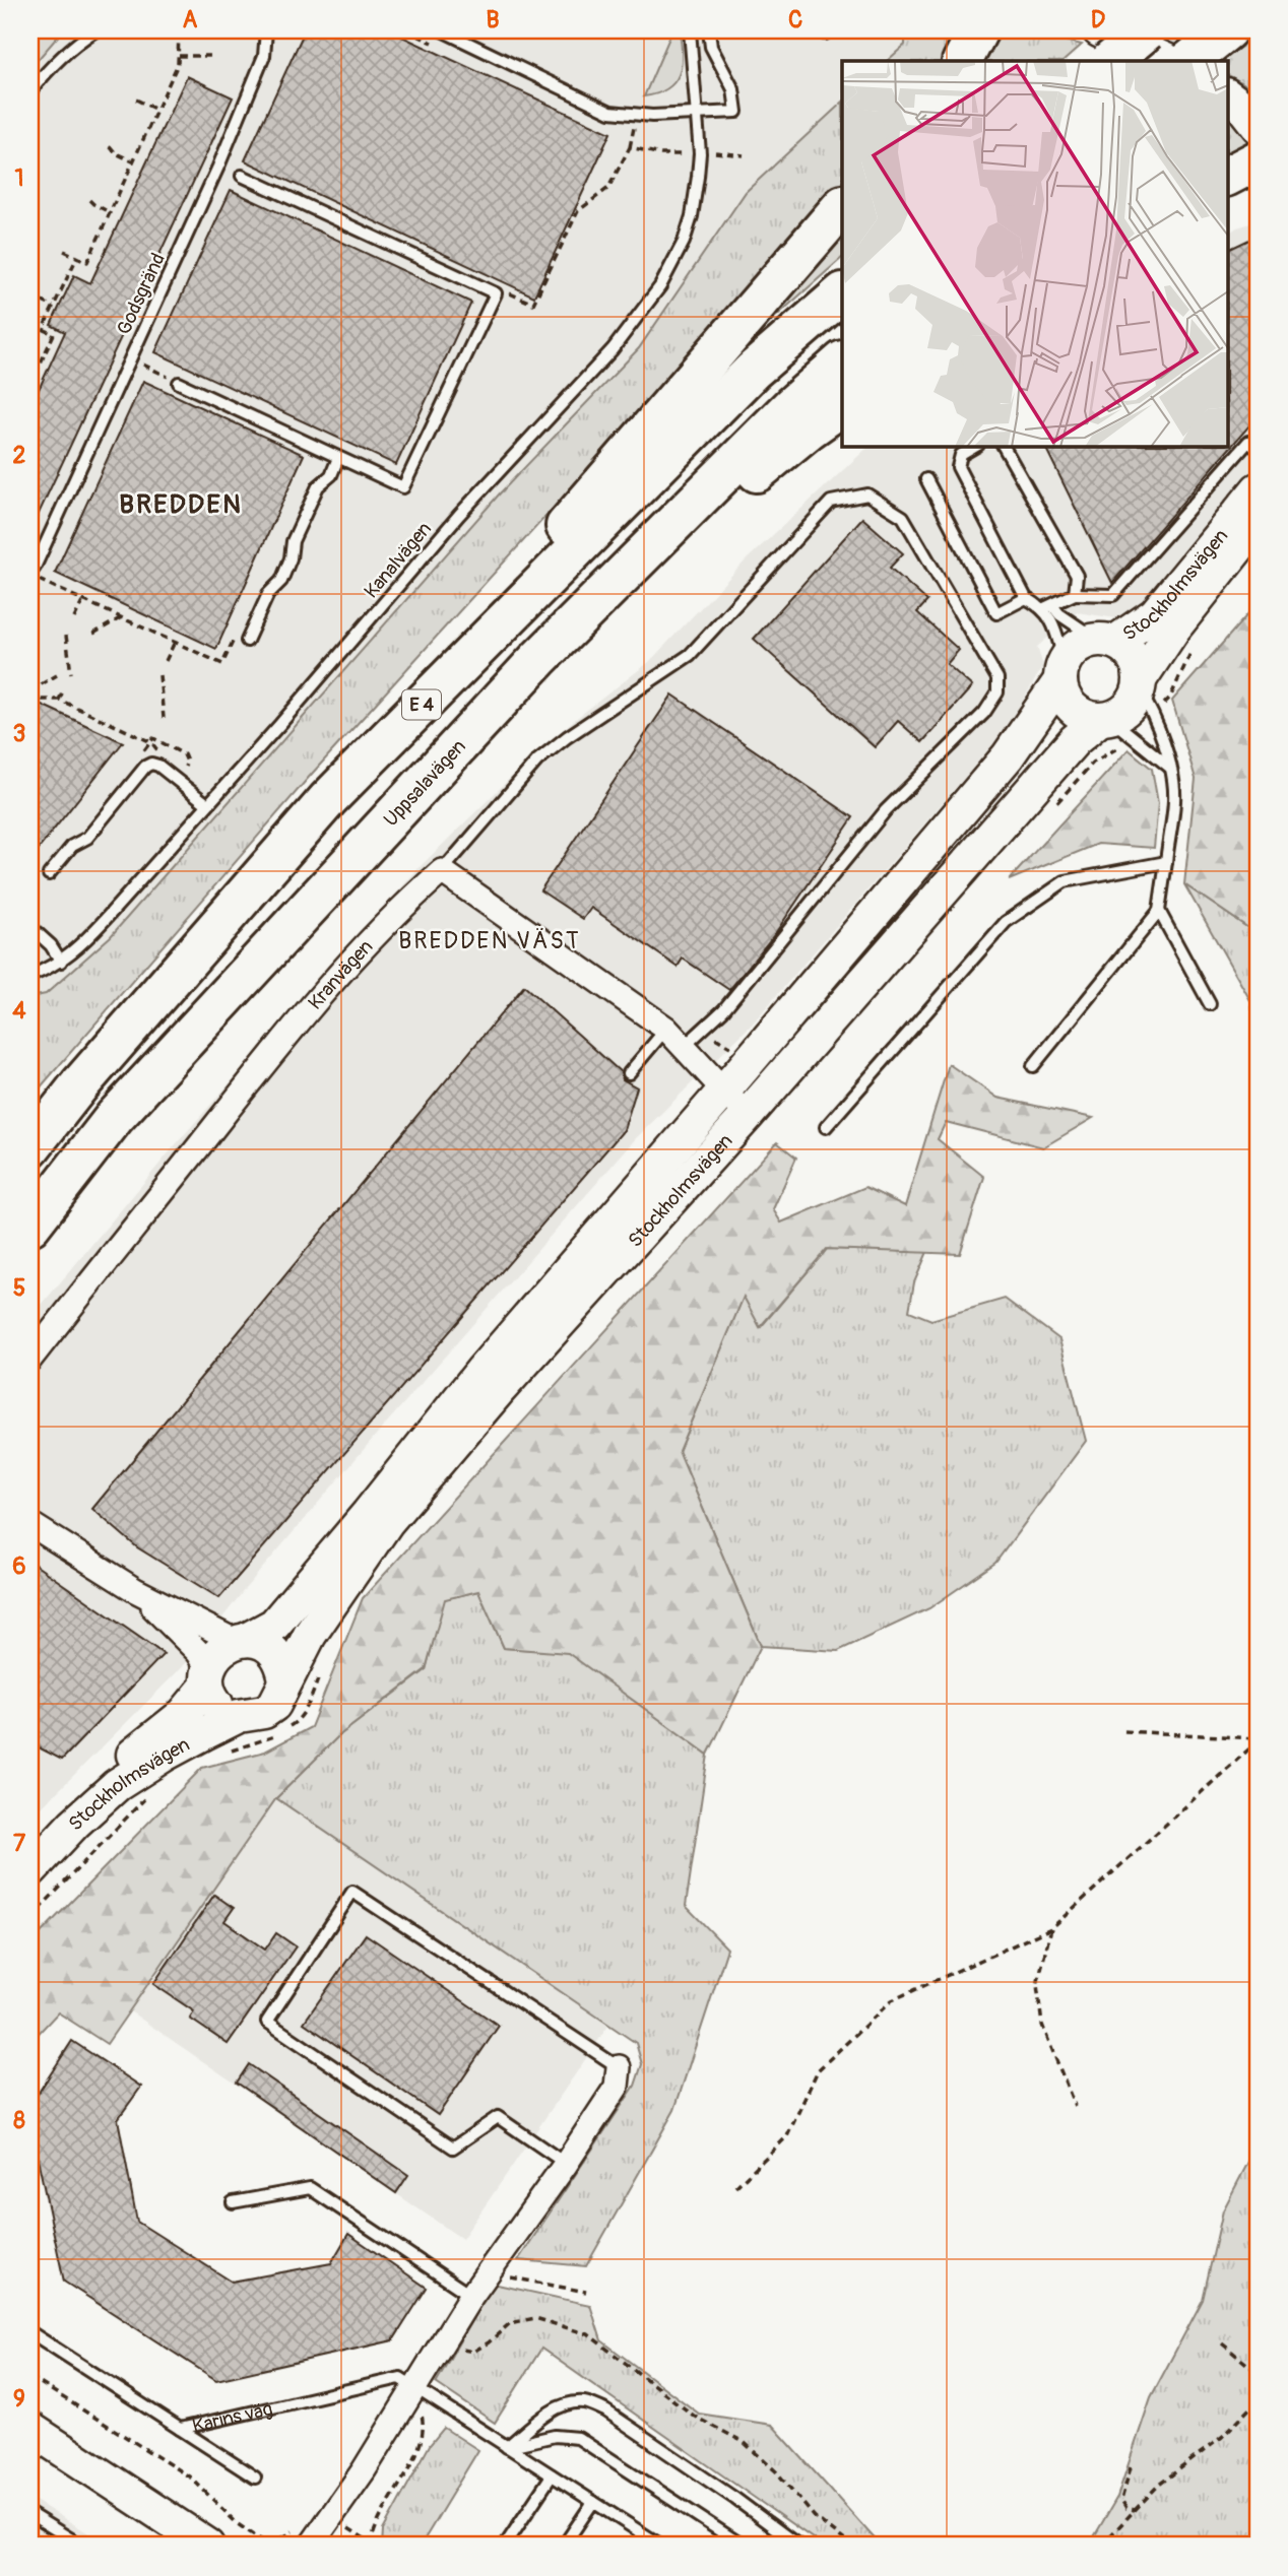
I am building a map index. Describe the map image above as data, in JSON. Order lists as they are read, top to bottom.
{
  "streets": {
    "highway": ["E 4", "Uppsalavägen"],
    "main road": ["Stockholmsvägen"],
    "street": ["Kranvägen"],
    "lane": ["Godsgränd", "Kanalvägen", "Karins väg"]
  },
  "districts": ["BREDDEN", "BREDDEN VÄST"],
  "grid": {
    "columns": [
      "A",
      "B",
      "C",
      "D"
    ],
    "rows": [
      "1",
      "2",
      "3",
      "4",
      "5",
      "6",
      "7",
      "8",
      "9"
    ]
  }
}
